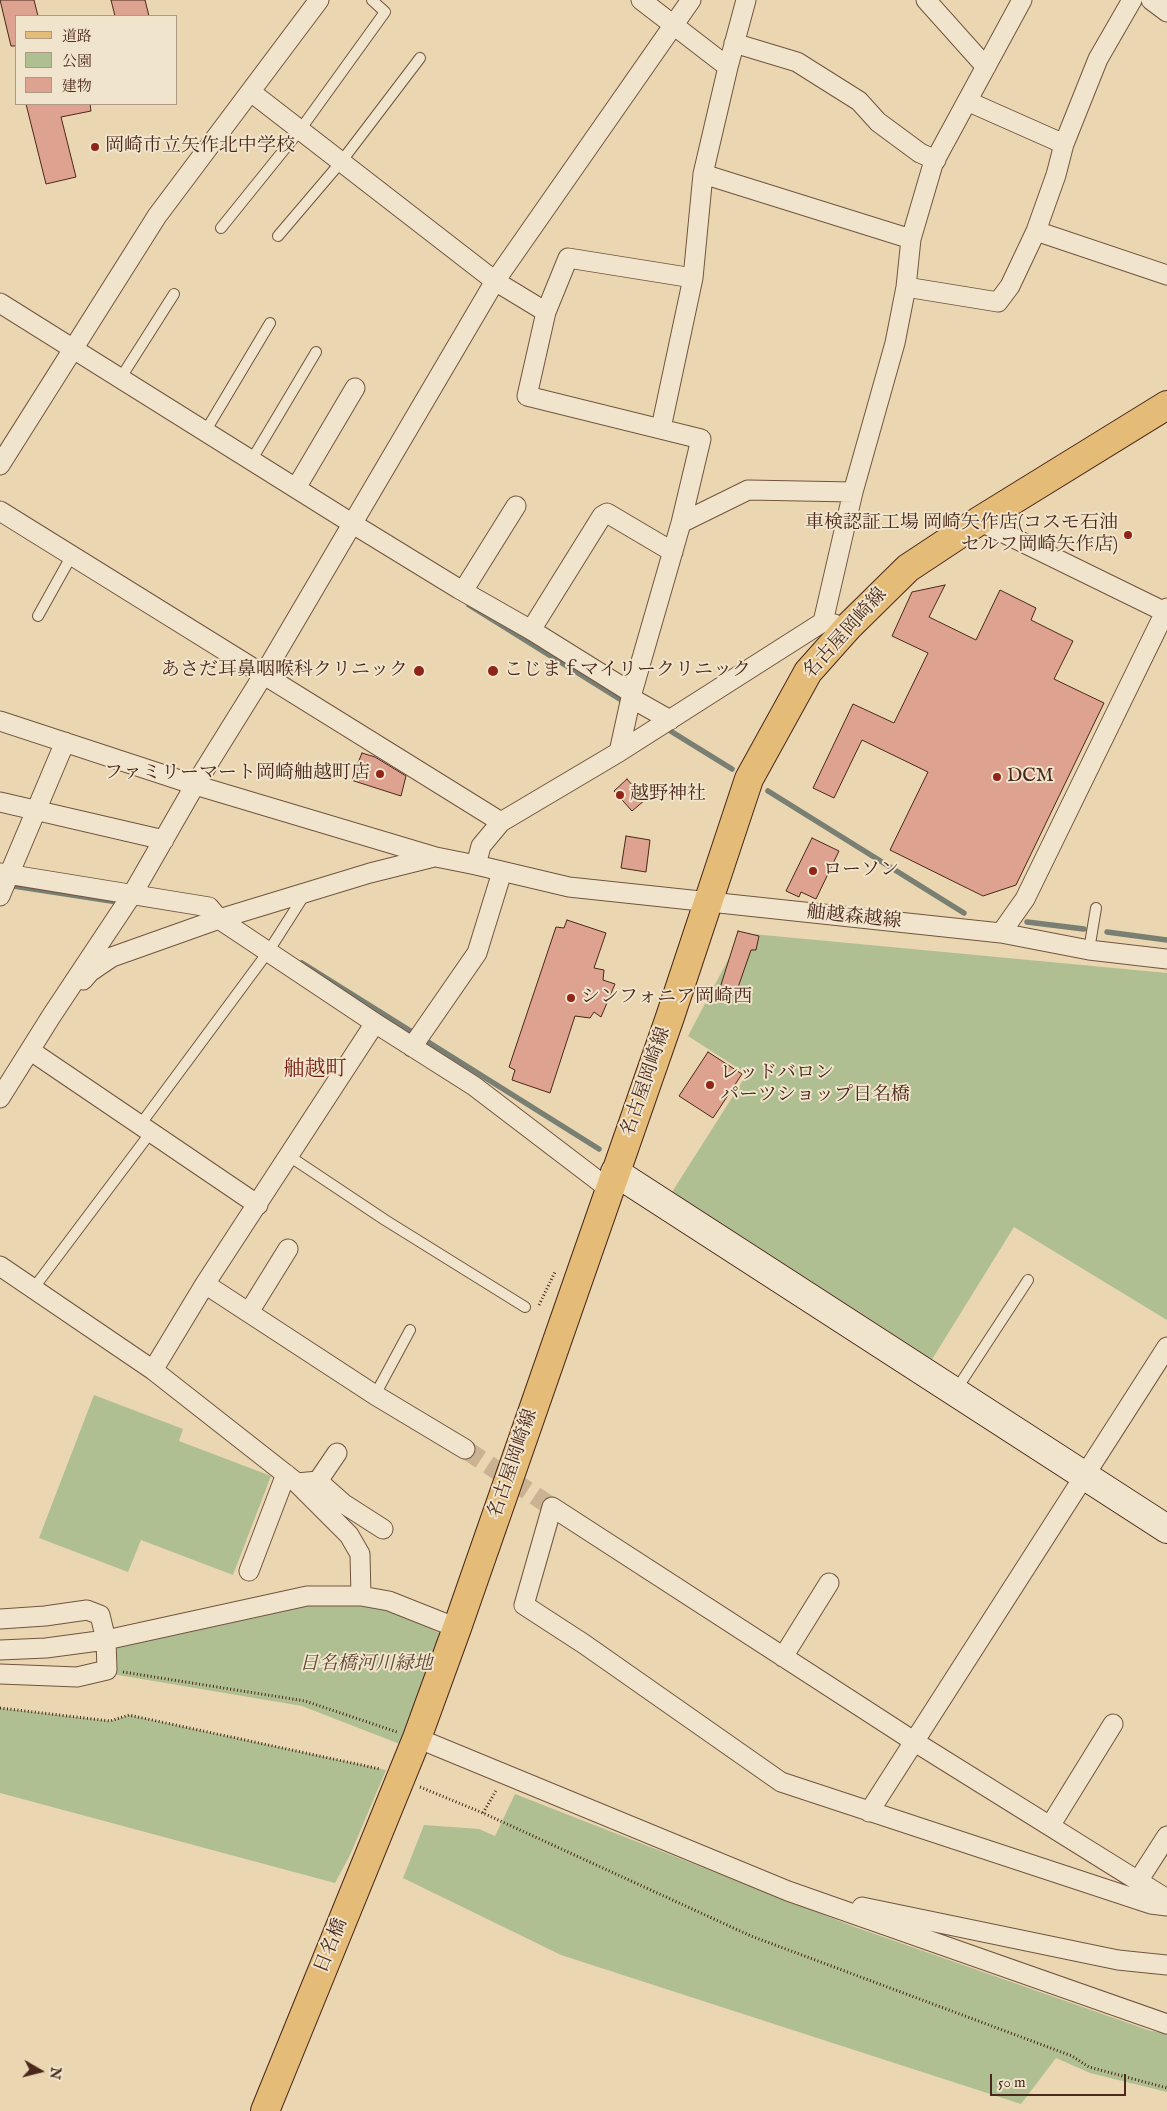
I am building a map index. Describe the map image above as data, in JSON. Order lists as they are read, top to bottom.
{
  "streets": {
    "main road": ["名古屋岡崎線", "日名橋"],
    "street": ["舳越森越線"]
  },
  "crossings": [
    ["名古屋岡崎線", "舳越森越線"],
    ["名古屋岡崎線", "日名橋"]
  ],
  "districts": ["舳越町"],
  "parks": ["日名橋河川緑地"],
  "places": [
    "岡崎市立矢作北中学校",
    "車検認証工場 岡崎矢作店(コスモ石油 セルフ岡崎矢作店)",
    "あさだ耳鼻咽喉科クリニック",
    "こじまｆマイリークリニック",
    "ファミリーマート岡崎舳越町店",
    "DCM",
    "越野神社",
    "ローソン",
    "シンフォニア岡崎西",
    "レッドバロン パーツショップ日名橋"
  ],
  "legend": ["道路", "公園", "建物"],
  "scale_bar": "50 m",
  "north": "right"
}
